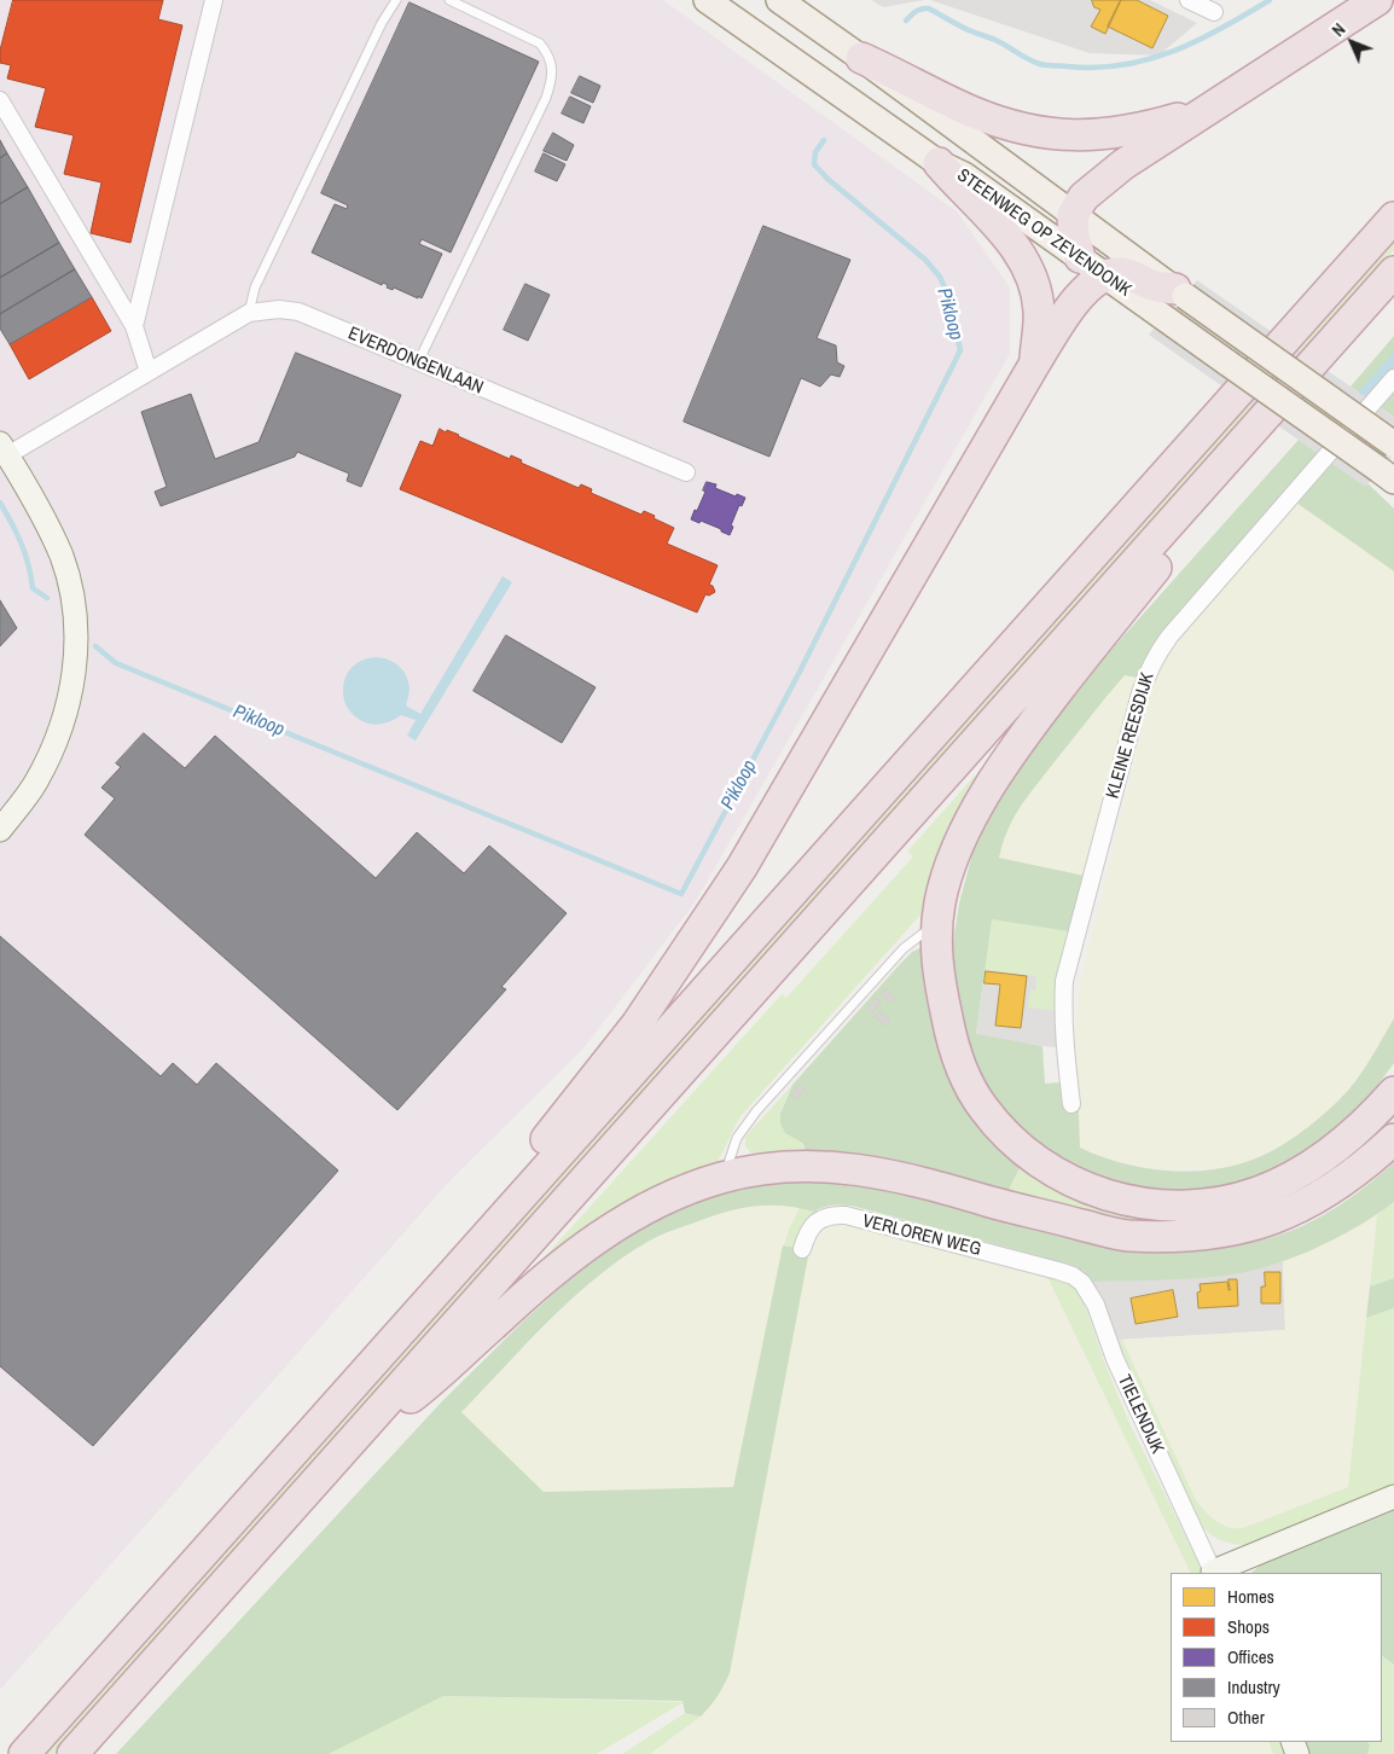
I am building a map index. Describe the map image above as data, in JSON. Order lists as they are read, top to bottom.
{
  "streets": {
    "main road": ["STEENWEG OP ZEVENDONK"],
    "street": [
      "EVERDONGENLAAN",
      "KLEINE REESDIJK",
      "VERLOREN WEG",
      "TIELENDIJK"
    ]
  },
  "crossings": [
    ["VERLOREN WEG", "TIELENDIJK"]
  ],
  "water": ["Pikloop"],
  "legend": [
    "Homes",
    "Shops",
    "Offices",
    "Industry",
    "Other"
  ],
  "north": "top left"
}
